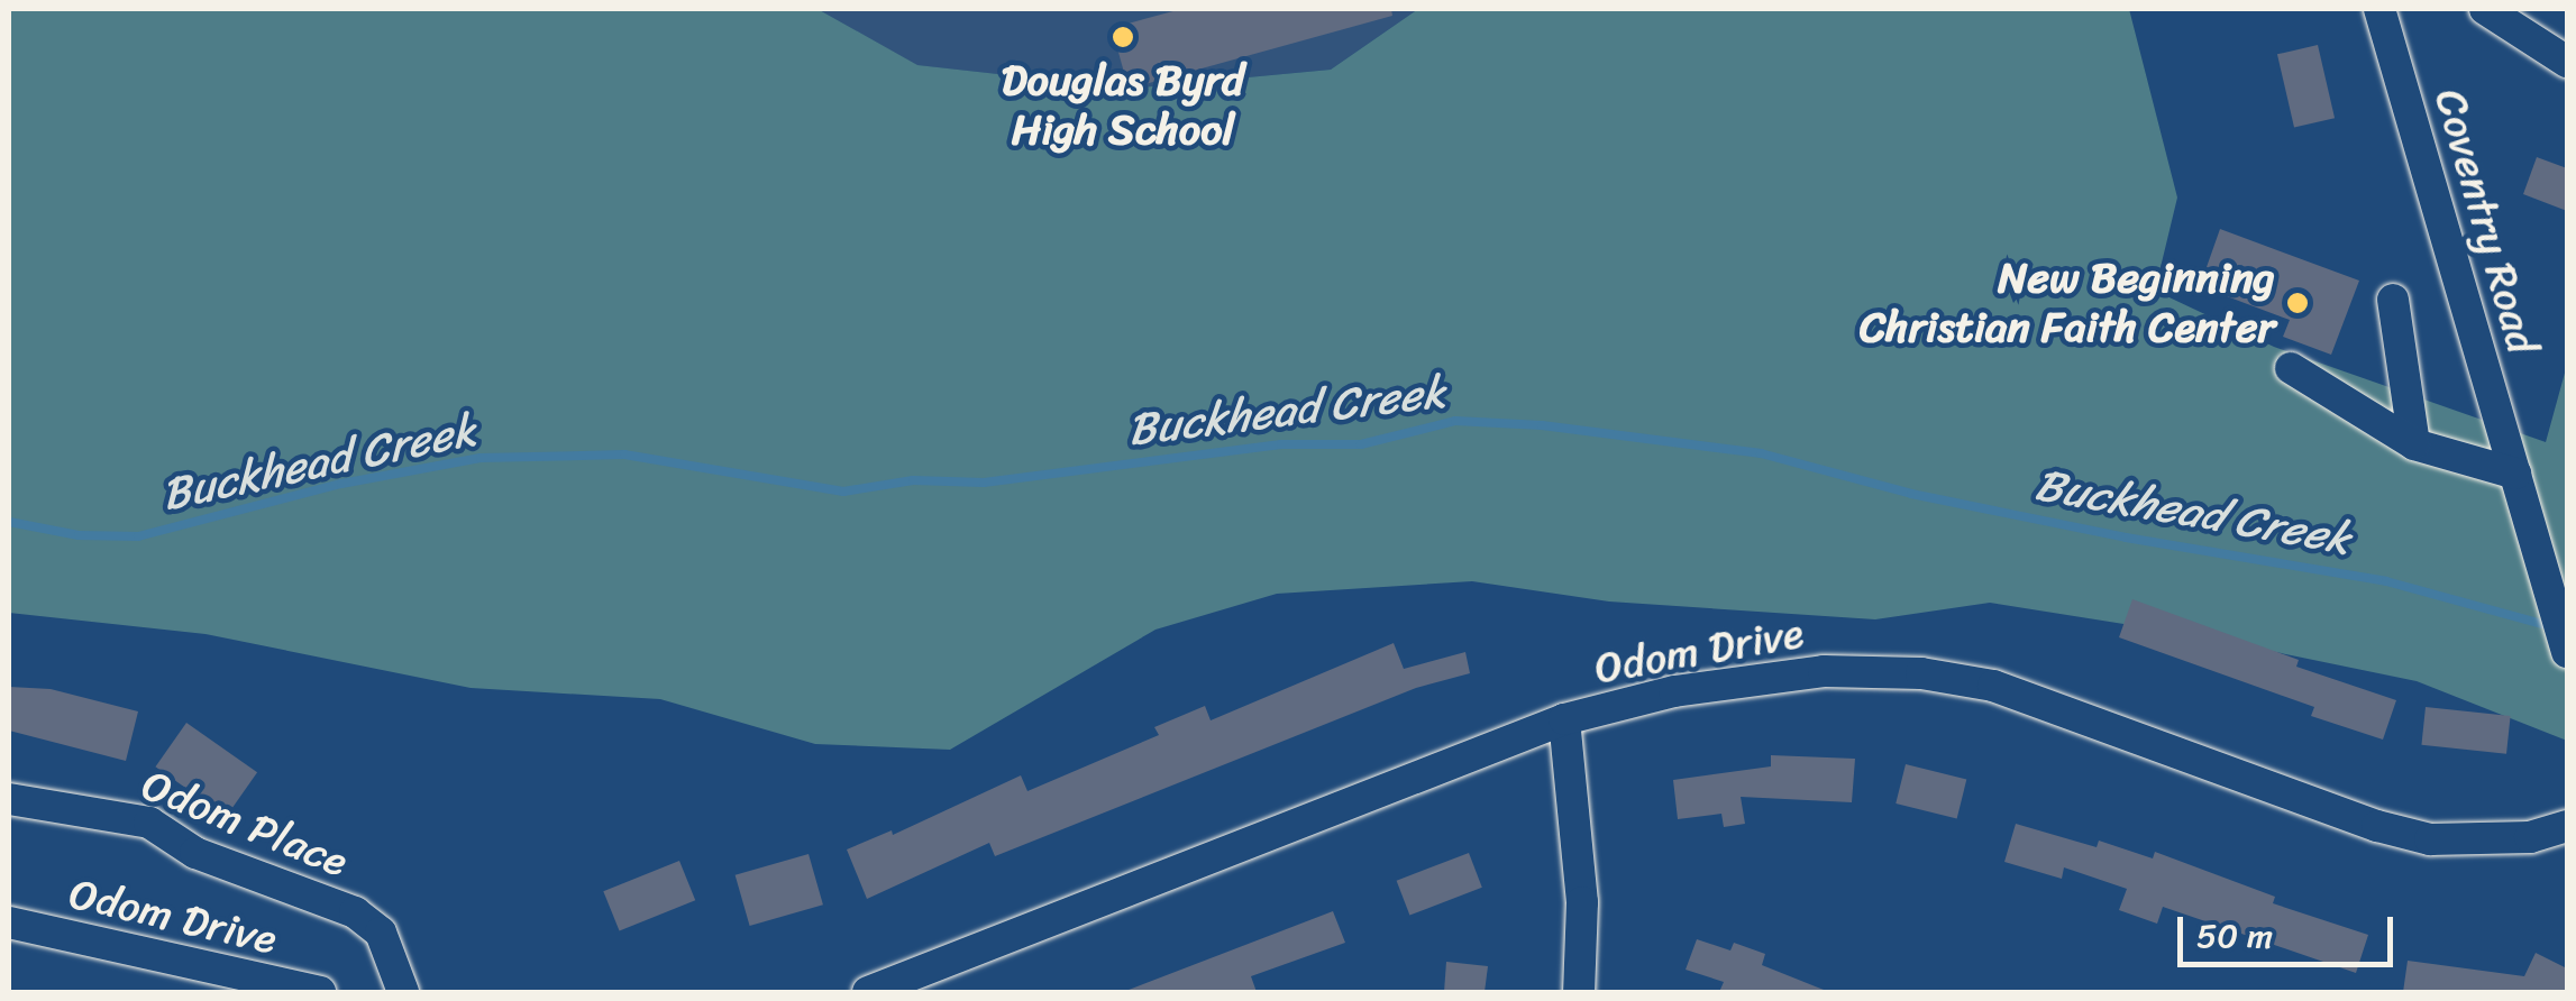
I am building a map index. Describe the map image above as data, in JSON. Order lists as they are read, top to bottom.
{
  "streets": {
    "street": ["Coventry Road", "Odom Drive", "Odom Place"]
  },
  "water": ["Buckhead Creek"],
  "places": ["Douglas Byrd High School", "New Beginning Christian Faith Center"],
  "scale_bar": "50 m"
}
